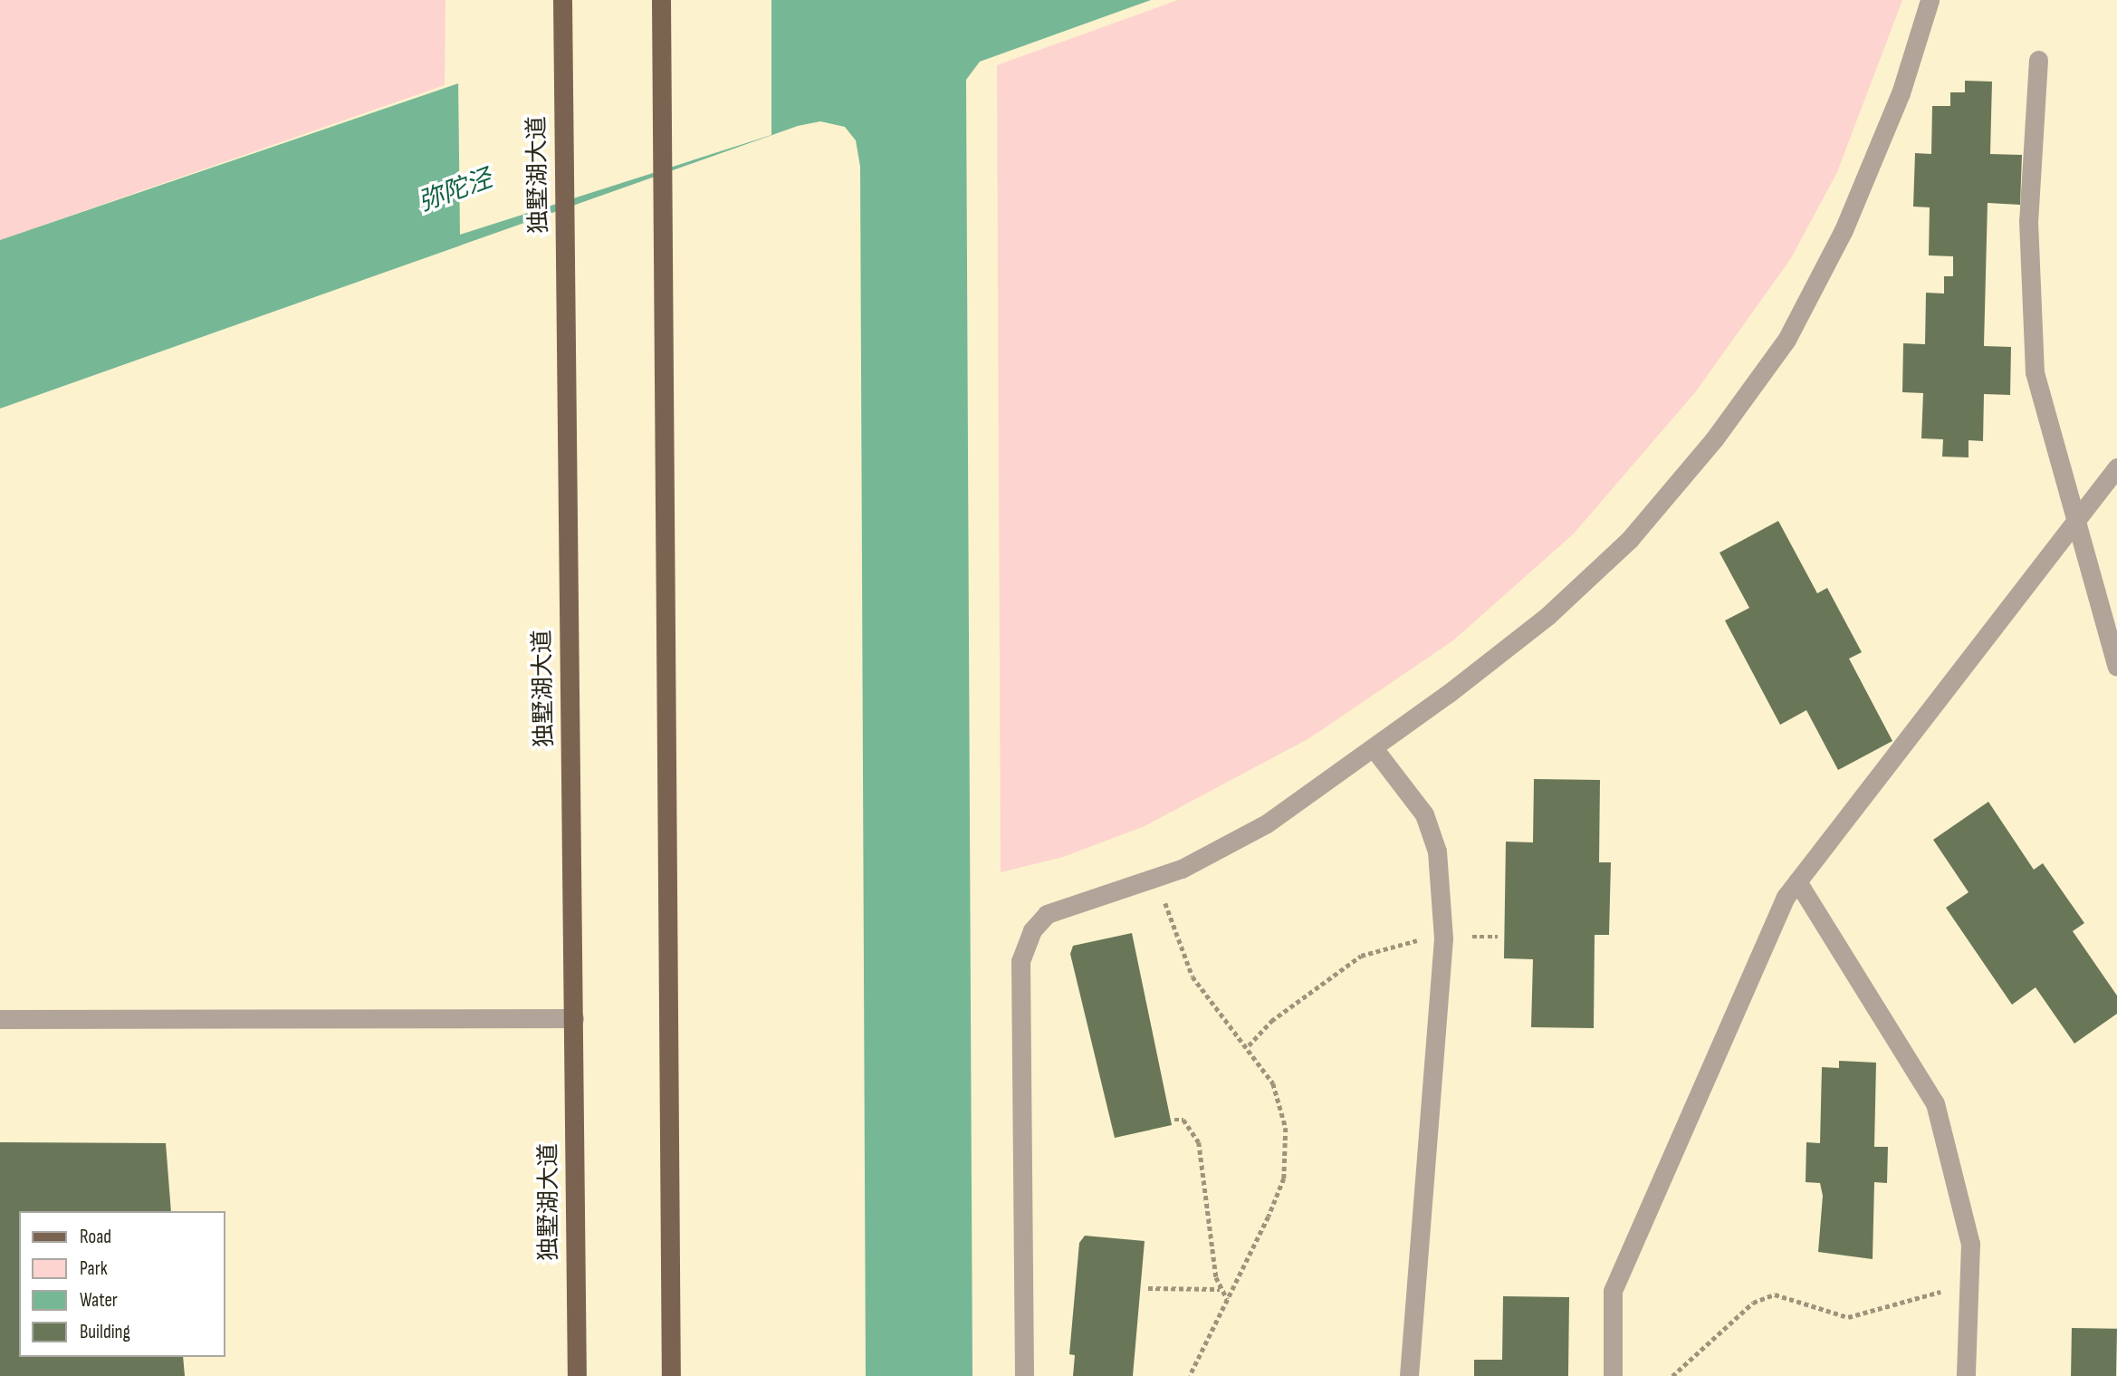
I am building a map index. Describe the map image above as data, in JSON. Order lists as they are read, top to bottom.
{
  "streets": {
    "main road": ["独墅湖大道"]
  },
  "water": ["弥陀泾"],
  "legend": [
    "Road",
    "Park",
    "Water",
    "Building"
  ]
}
